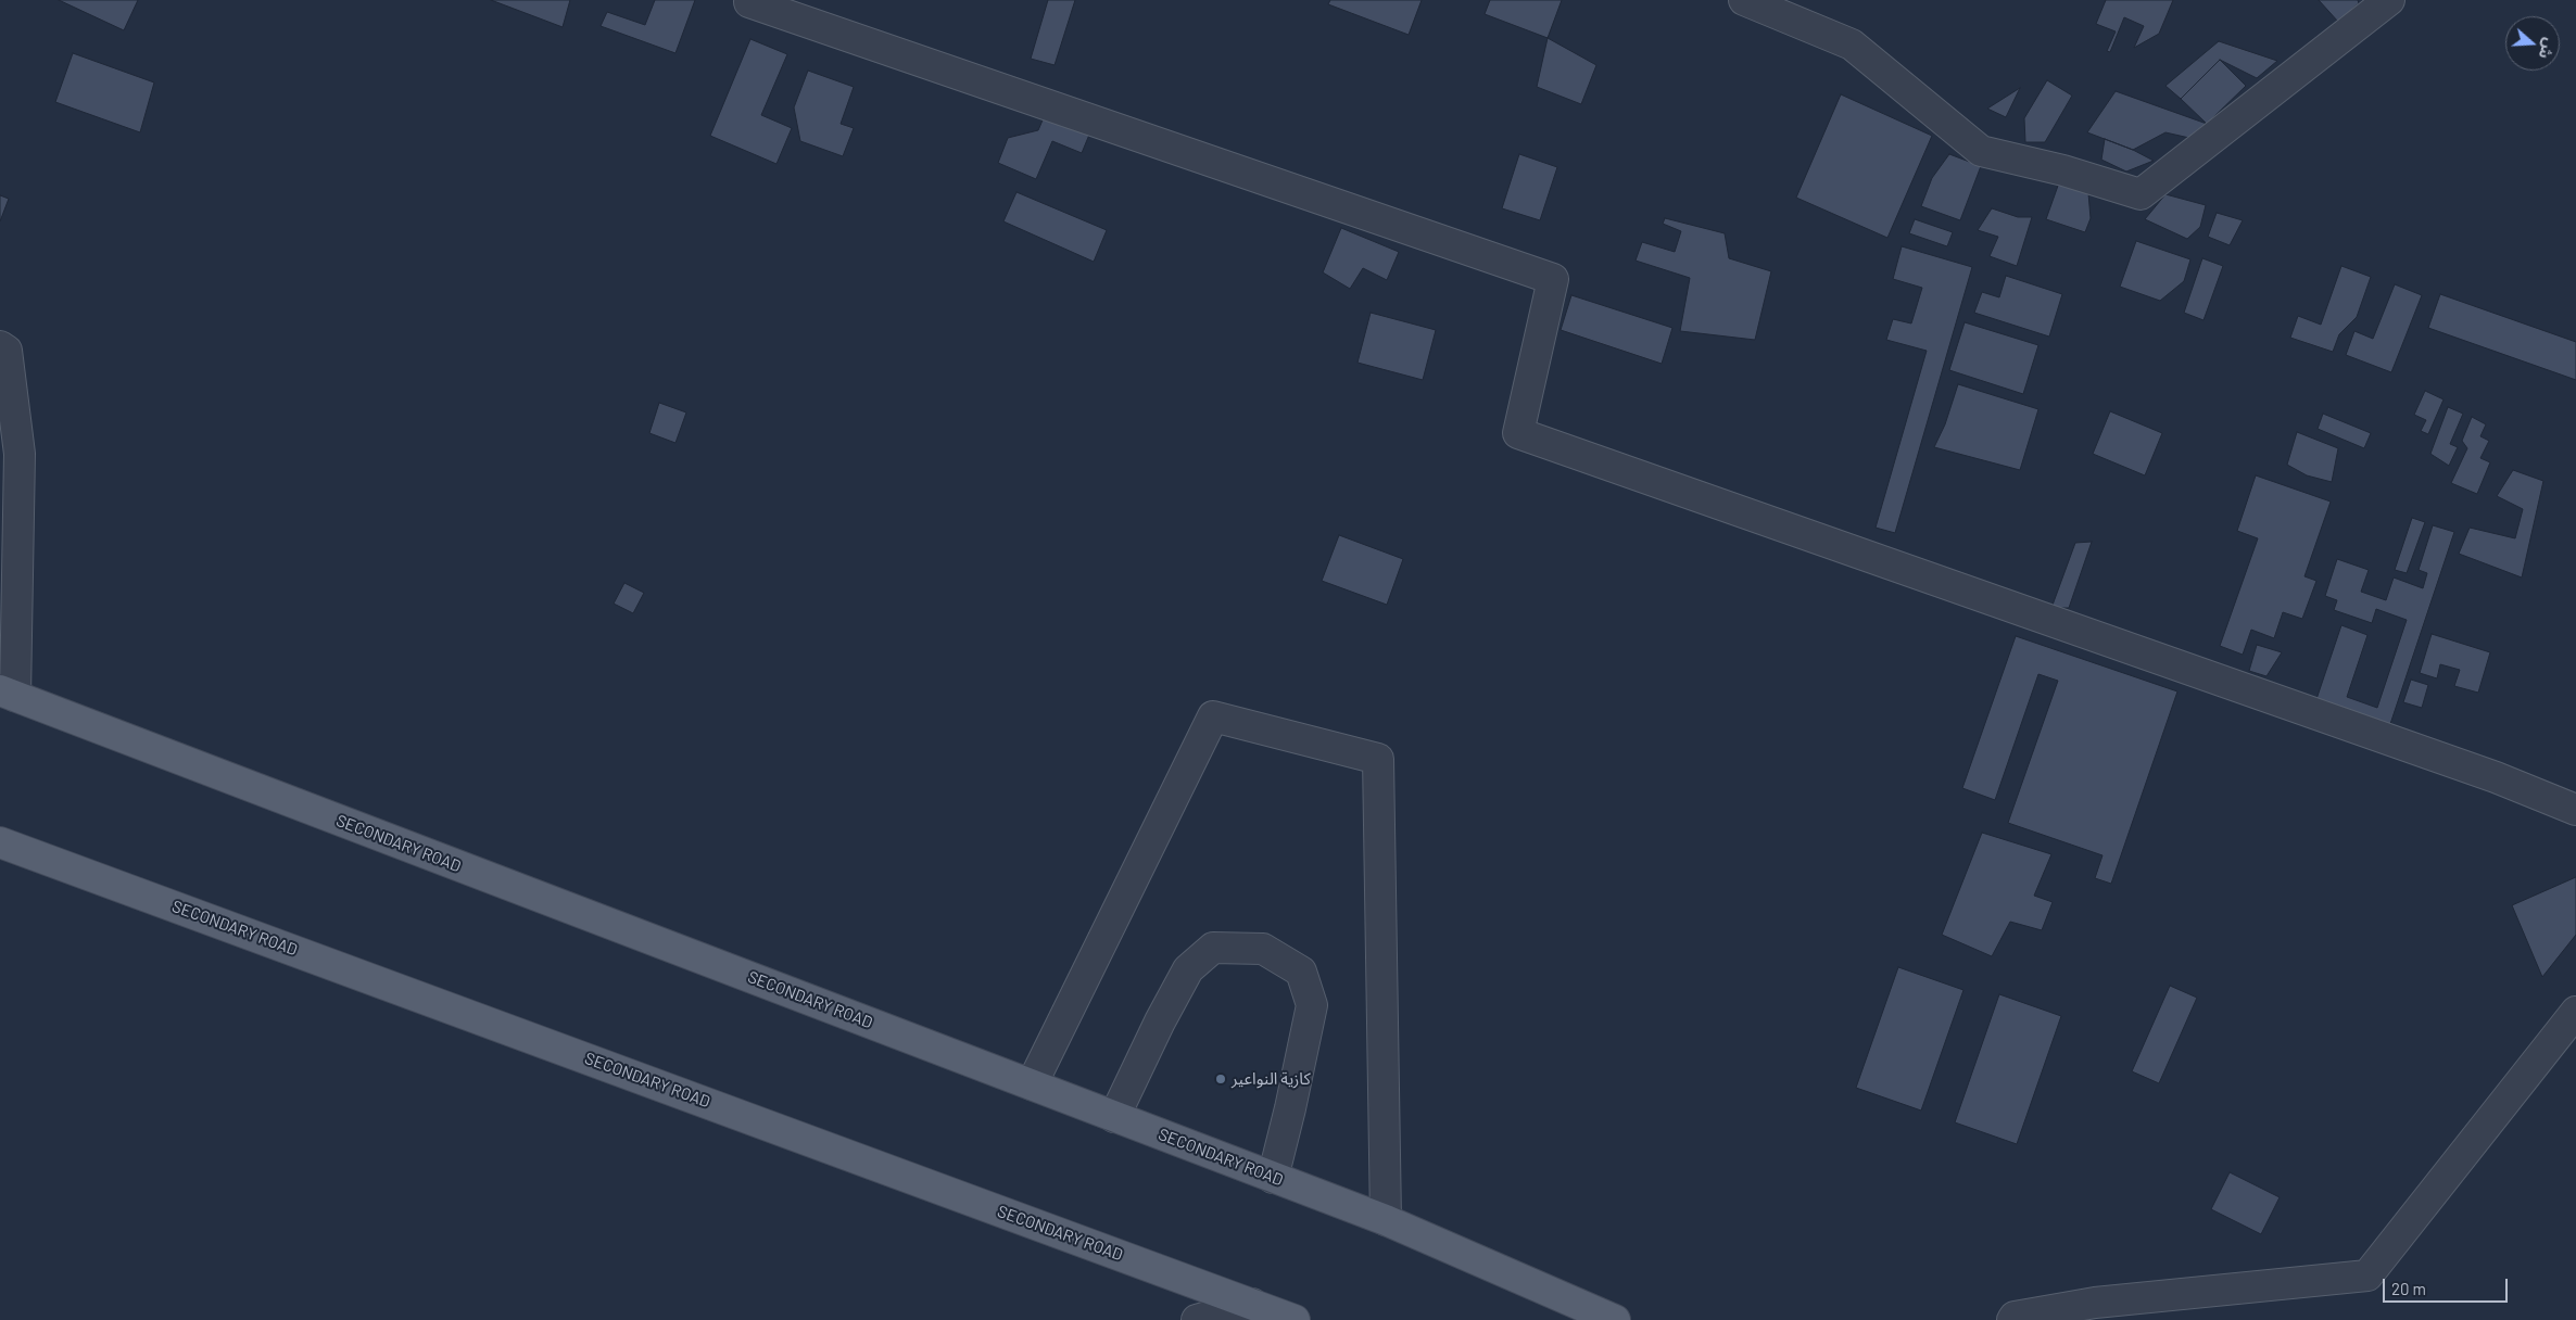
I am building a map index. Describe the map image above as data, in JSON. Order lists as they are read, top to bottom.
{
  "streets": {
    "main road": ["SECONDARY ROAD"]
  },
  "places": ["كازية النواعير"],
  "scale_bar": "20 m",
  "north": "right"
}
